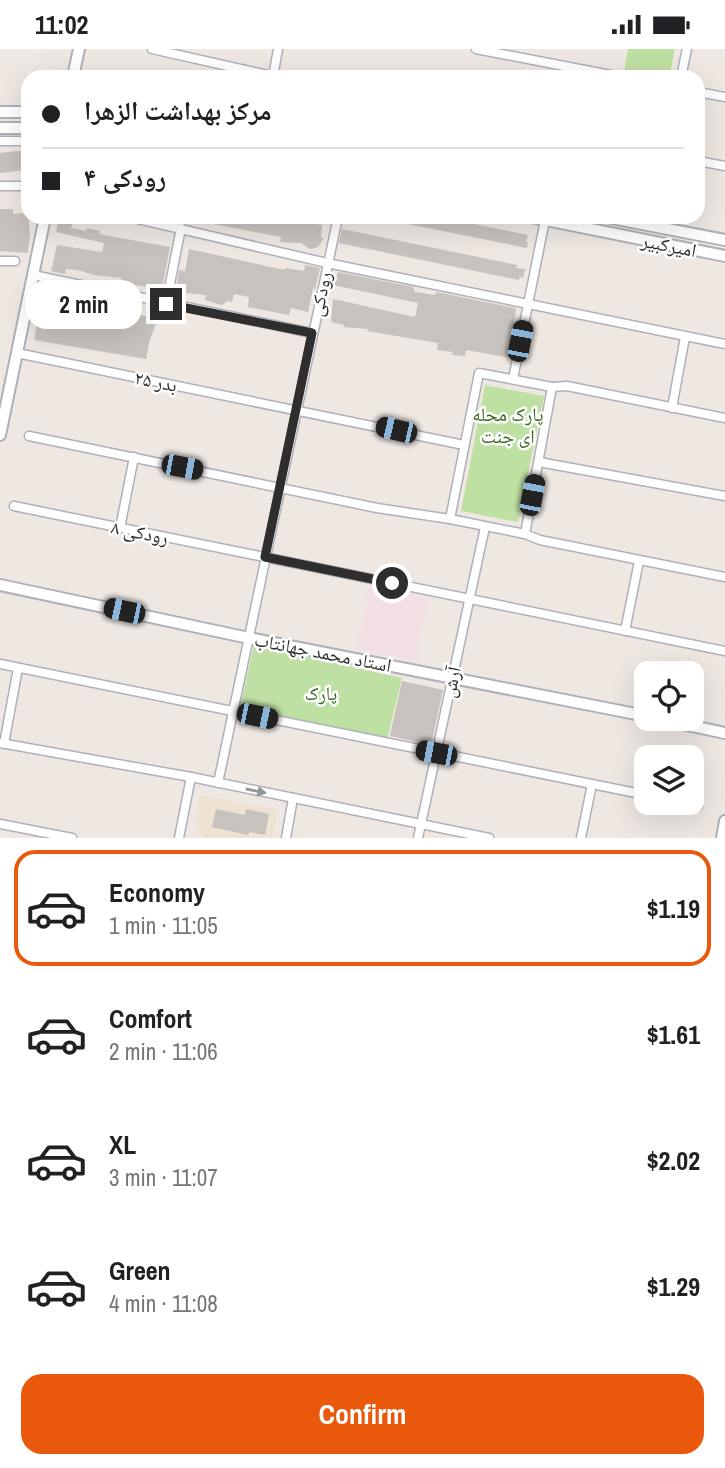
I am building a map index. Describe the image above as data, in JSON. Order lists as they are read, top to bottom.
{
  "streets": {
    "street": [
      "امیرکبیر",
      "رودکی",
      "بدر ۲۵",
      "رودکی ۸",
      "استاد محمد جهانتاب",
      "آرش"
    ]
  },
  "crossings": [
    ["رودکی", "بدر ۲۵"],
    ["رودکی", "رودکی ۸"],
    ["رودکی", "استاد محمد جهانتاب"],
    ["رودکی ۸", "آرش"],
    ["استاد محمد جهانتاب", "آرش"]
  ],
  "parks": ["پارک محله ای جنت", "پارک"],
  "page": {
    "status": "11:02",
    "banner": ["مرکز بهداشت الزهرا", "رودکی ۴"],
    "bubble": "2 min",
    "list": [
      {
        "name": "Economy",
        "note": "1 min · 11:05",
        "value": "$1.19"
      },
      {
        "name": "Comfort",
        "note": "2 min · 11:06",
        "value": "$1.61"
      },
      {
        "name": "XL",
        "note": "3 min · 11:07",
        "value": "$2.02"
      },
      {
        "name": "Green",
        "note": "4 min · 11:08",
        "value": "$1.29"
      }
    ],
    "buttons": "Confirm"
  }
}
